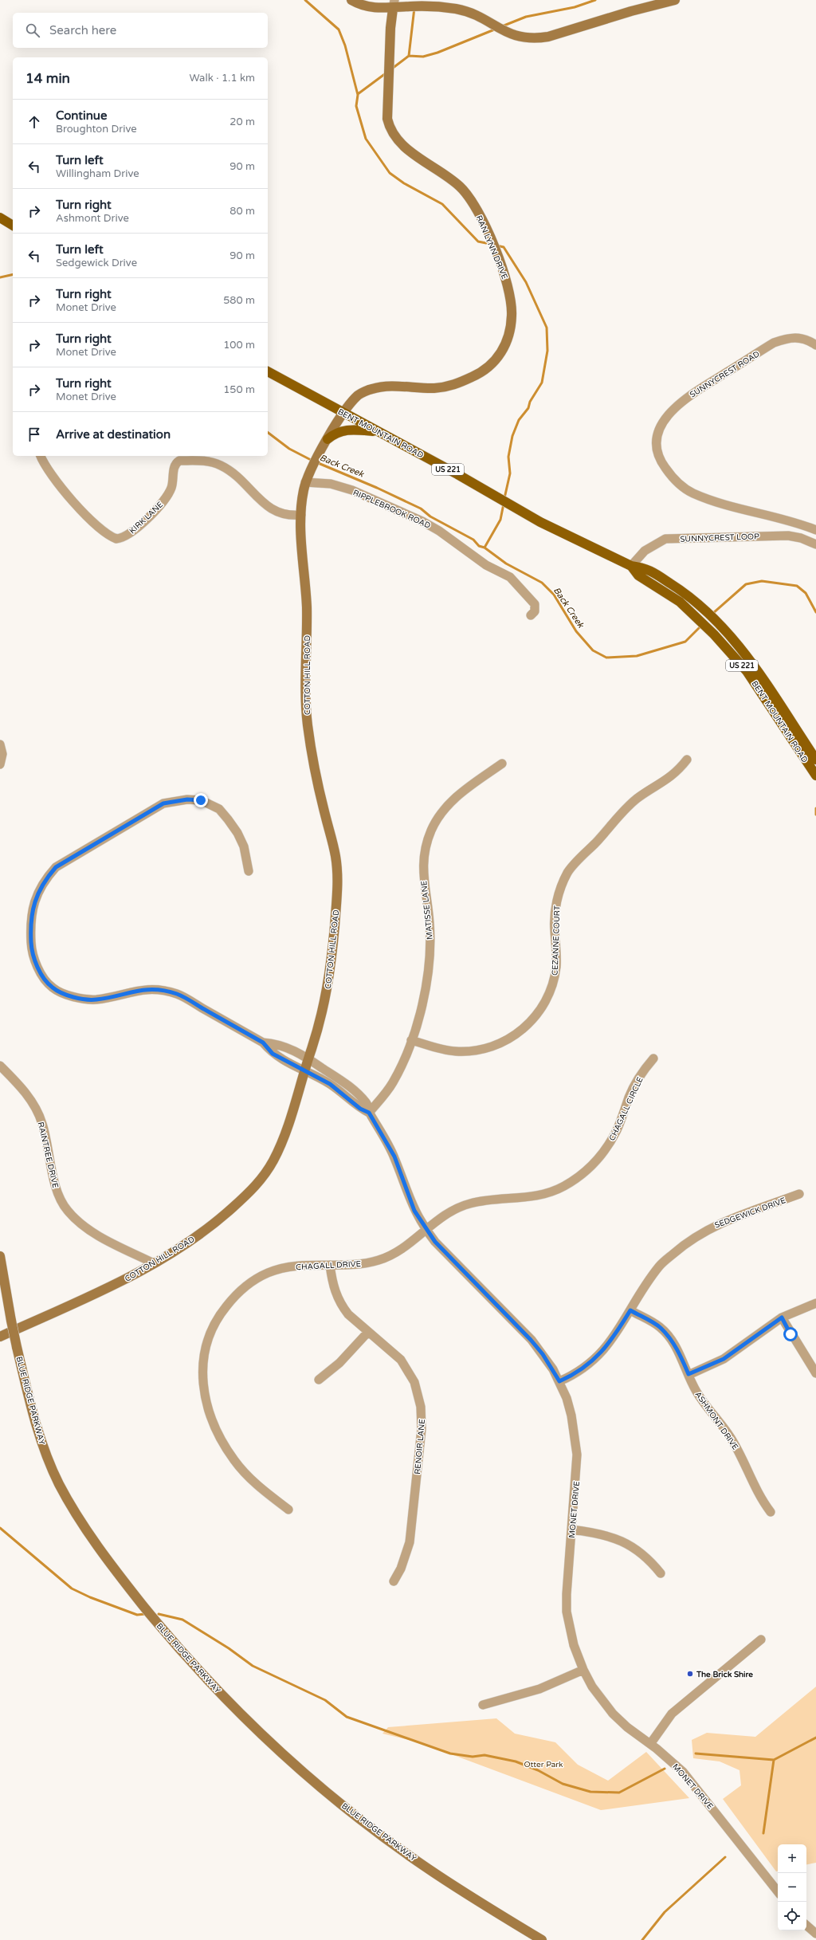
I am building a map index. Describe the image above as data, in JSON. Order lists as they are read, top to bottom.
{
  "streets": {
    "main road": ["BENT MOUNTAIN ROAD", "US 221"],
    "street": [
      "RAN LYNN DRIVE",
      "SUNNYCREST ROAD",
      "RIPPLEBROOK ROAD",
      "KIRK LANE",
      "SUNNYCREST LOOP",
      "COTTON HILL ROAD",
      "MATISSE LANE",
      "CEZANNE COURT",
      "CHAGALL CIRCLE",
      "RAINTREE DRIVE",
      "SEDGEWICK DRIVE",
      "CHAGALL DRIVE",
      "BLUE RIDGE PARKWAY",
      "ASHMONT DRIVE",
      "RENOIR LANE",
      "MONET DRIVE"
    ]
  },
  "crossings": [
    ["RAN LYNN DRIVE", "BENT MOUNTAIN ROAD"],
    ["RAN LYNN DRIVE", "COTTON HILL ROAD"],
    ["BENT MOUNTAIN ROAD", "SUNNYCREST LOOP"],
    ["BENT MOUNTAIN ROAD", "COTTON HILL ROAD"],
    ["RIPPLEBROOK ROAD", "COTTON HILL ROAD"],
    ["KIRK LANE", "COTTON HILL ROAD"],
    ["COTTON HILL ROAD", "RAINTREE DRIVE"],
    ["COTTON HILL ROAD", "MONET DRIVE"],
    ["MATISSE LANE", "CEZANNE COURT"],
    ["MATISSE LANE", "MONET DRIVE"],
    ["CHAGALL CIRCLE", "CHAGALL DRIVE"],
    ["CHAGALL CIRCLE", "MONET DRIVE"],
    ["SEDGEWICK DRIVE", "ASHMONT DRIVE"],
    ["SEDGEWICK DRIVE", "MONET DRIVE"],
    ["CHAGALL DRIVE", "RENOIR LANE"],
    ["CHAGALL DRIVE", "MONET DRIVE"]
  ],
  "water": ["Back Creek"],
  "parks": ["Otter Park"],
  "places": ["The Brick Shire"],
  "page": {
    "search": "Search here",
    "heading": ["14 min", "Walk · 1.1 km"],
    "list": [
      ["Continue", "Broughton Drive", "20 m"],
      ["Turn left", "Willingham Drive", "90 m"],
      ["Turn right", "Ashmont Drive", "80 m"],
      ["Turn left", "Sedgewick Drive", "90 m"],
      ["Turn right", "Monet Drive", "580 m"],
      ["Turn right", "Monet Drive", "100 m"],
      ["Turn right", "Monet Drive", "150 m"],
      "Arrive at destination"
    ],
    "map_buttons": ["+", "−"]
  }
}
